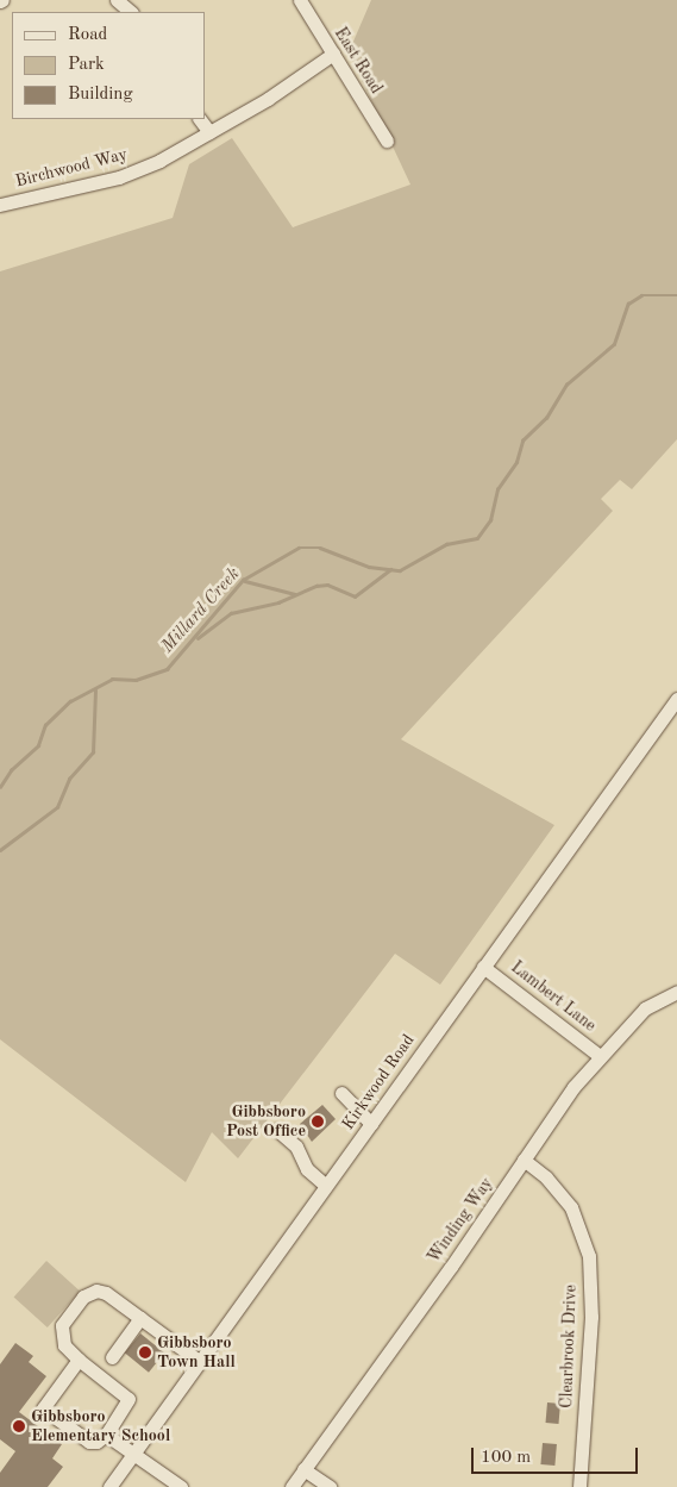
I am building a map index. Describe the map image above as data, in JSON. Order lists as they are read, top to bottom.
{
  "streets": {
    "street": [
      "East Road",
      "Birchwood Way",
      "Lambert Lane",
      "Kirkwood Road",
      "Winding Way",
      "Clearbrook Drive"
    ]
  },
  "crossings": [
    ["East Road", "Birchwood Way"],
    ["Lambert Lane", "Kirkwood Road"],
    ["Lambert Lane", "Winding Way"],
    ["Winding Way", "Clearbrook Drive"]
  ],
  "water": ["Millard Creek"],
  "places": ["Gibbsboro Post Office", "Gibbsboro Town Hall", "Gibbsboro Elementary School"],
  "legend": ["Road", "Park", "Building"],
  "scale_bar": "100 m"
}
